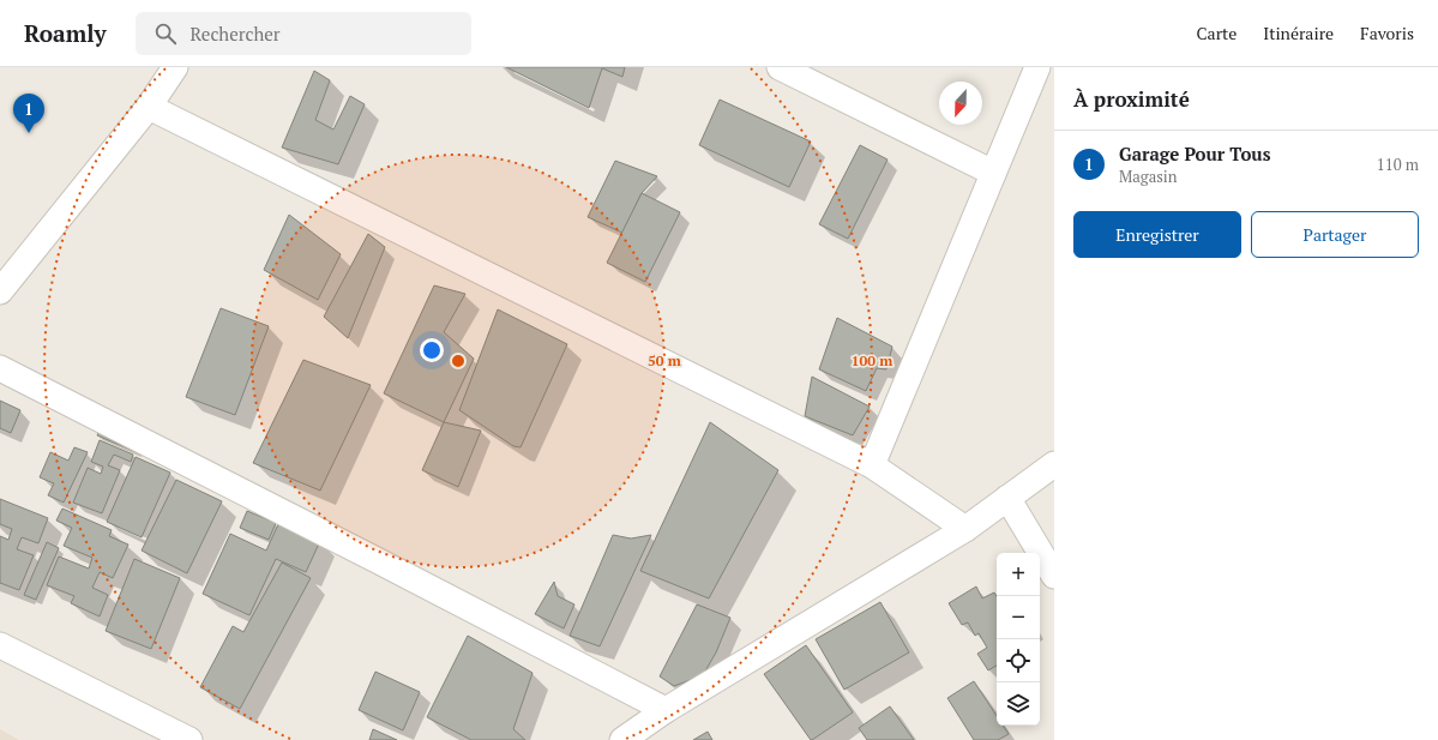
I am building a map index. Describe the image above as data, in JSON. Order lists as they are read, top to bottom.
{
  "north": "bottom",
  "page": {
    "header": "Roamly",
    "search": "Rechercher",
    "nav": ["Carte", "Itinéraire", "Favoris"],
    "heading": "À proximité",
    "pins": "1",
    "list": [
      {
        "mark": "1",
        "name": "Garage Pour Tous",
        "note": "Magasin",
        "value": "110 m"
      }
    ],
    "buttons": ["Enregistrer", "Partager"],
    "map_buttons": ["+", "−"]
  },
  "rings": ["50 m", "100 m"]
}
